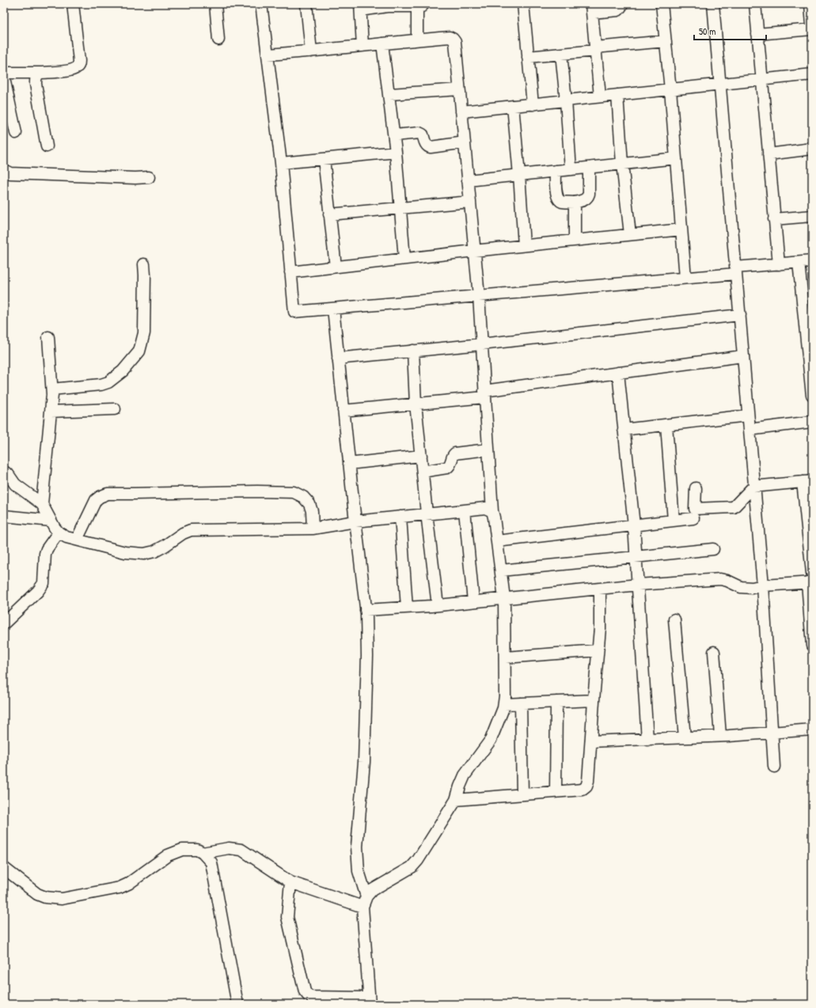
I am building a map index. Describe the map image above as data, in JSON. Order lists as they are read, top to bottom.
{
  "scale_bar": "50 m"
}
